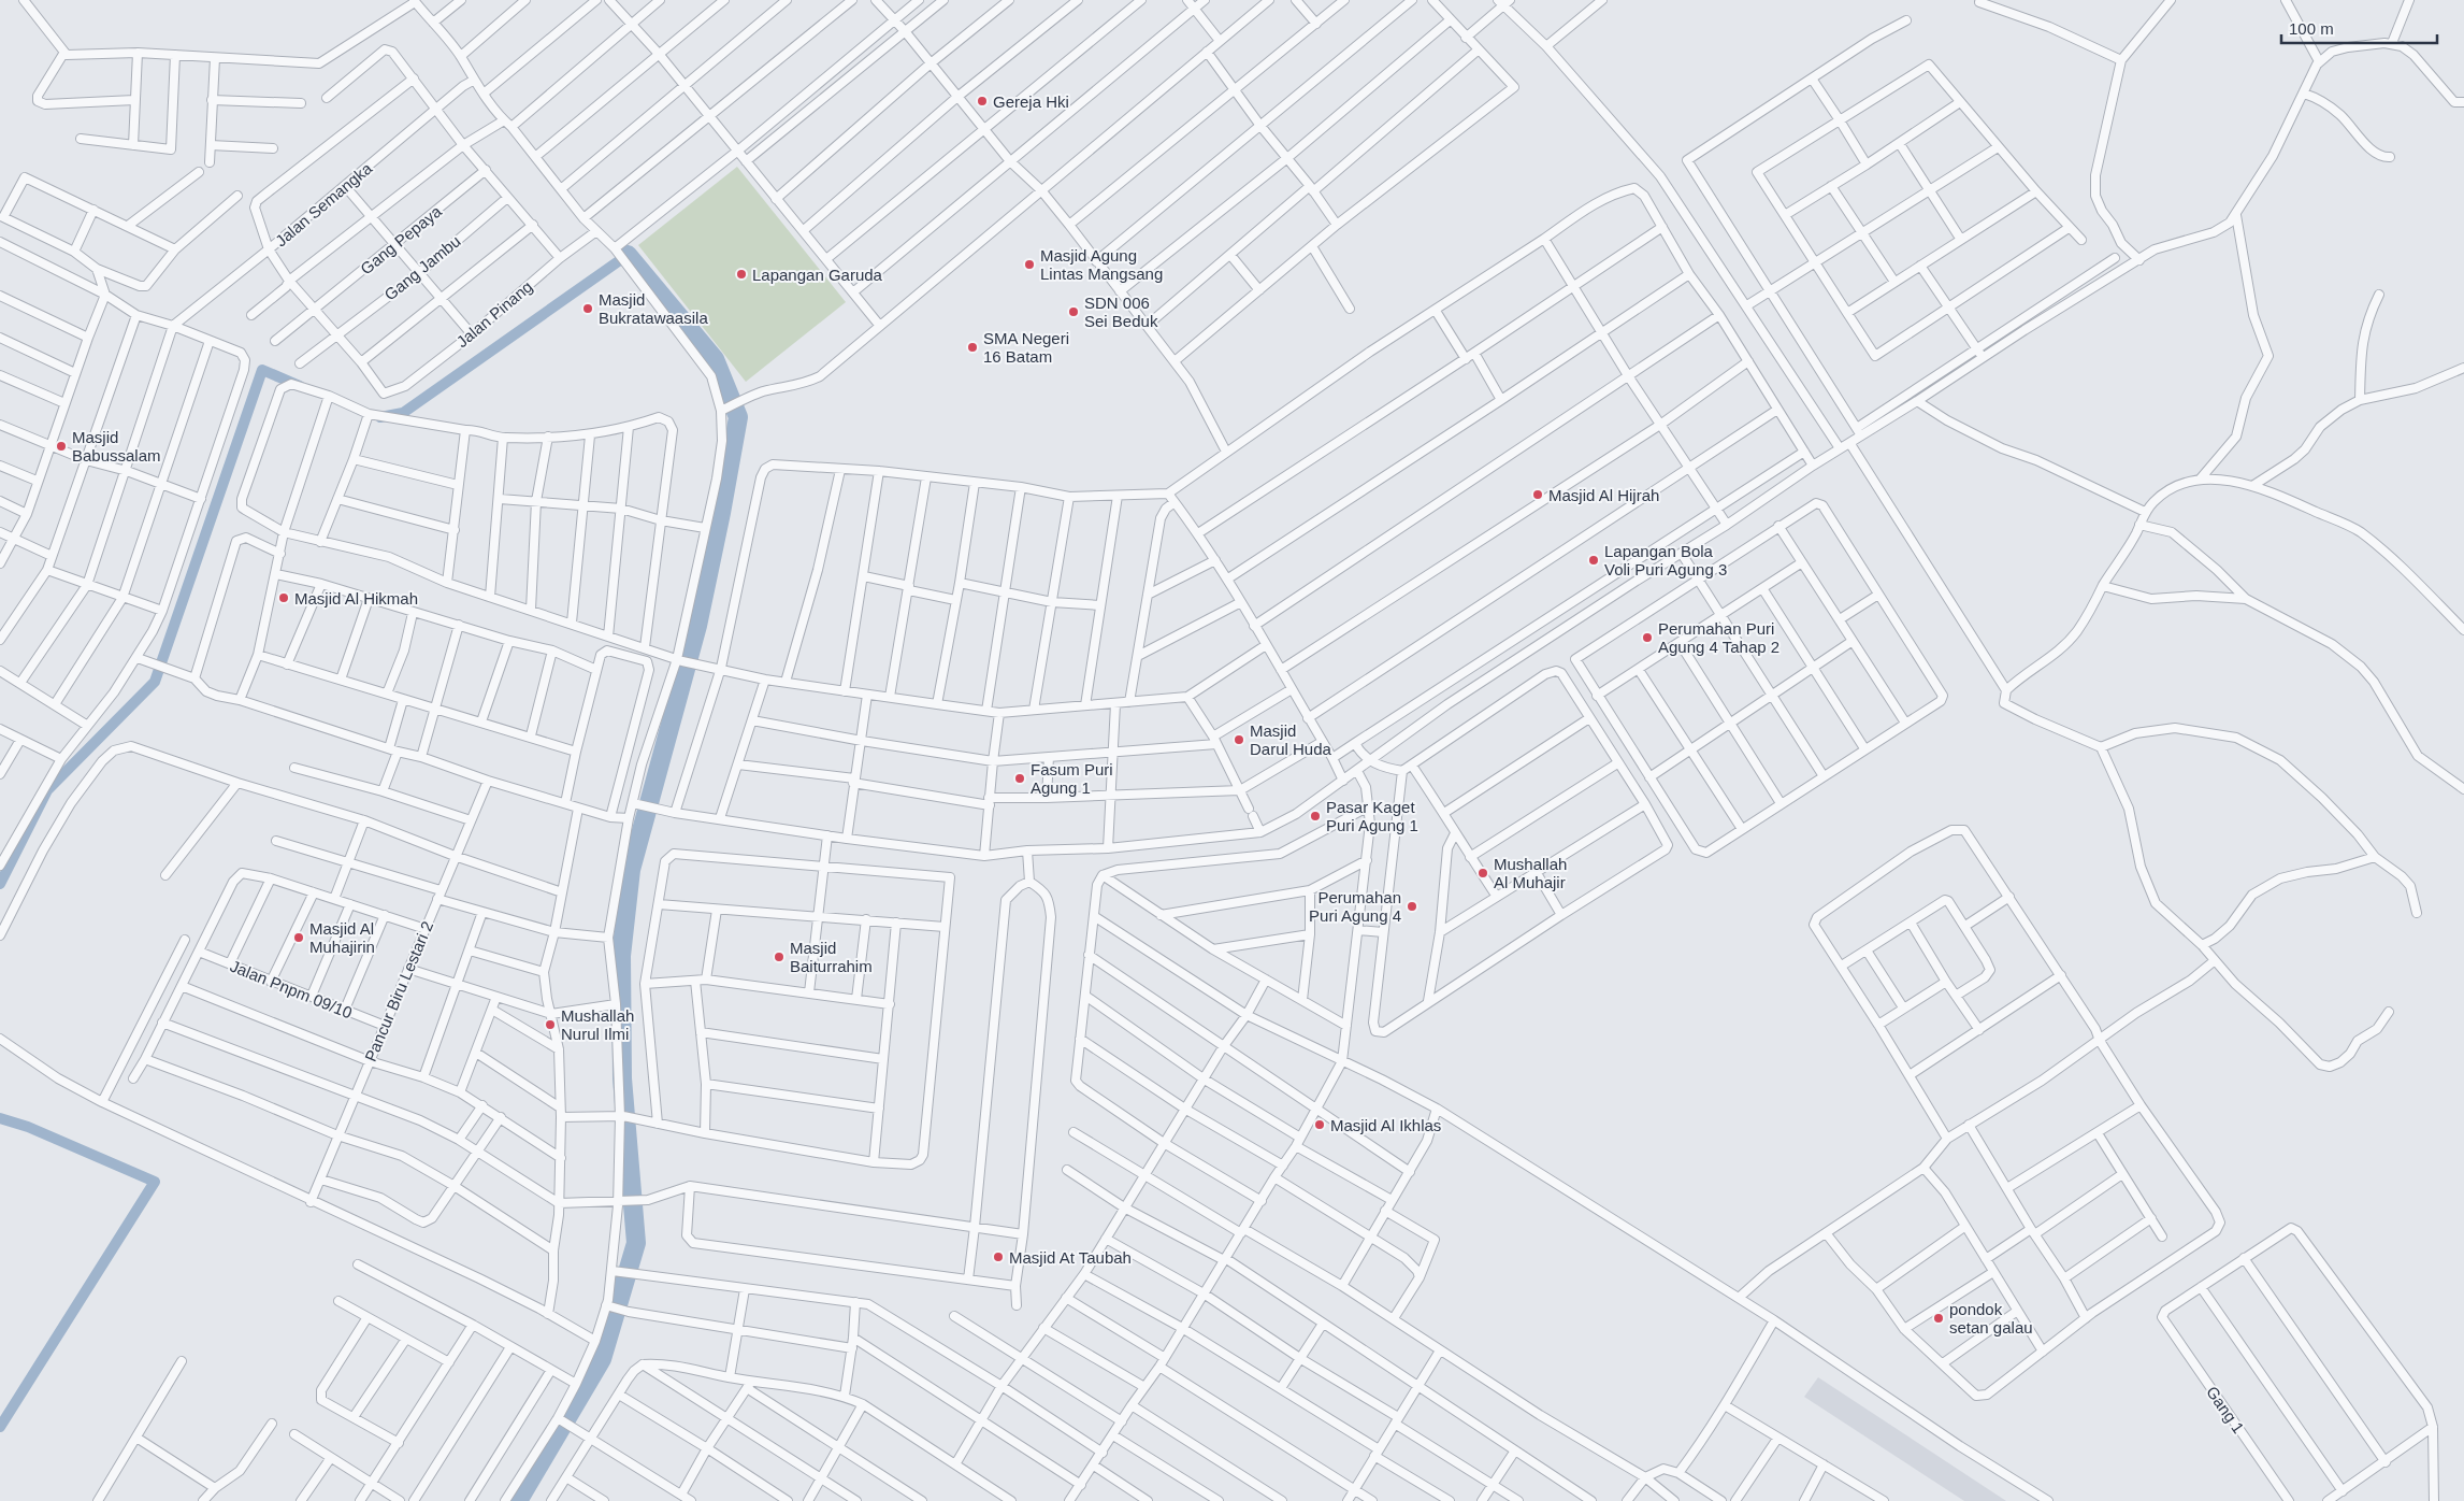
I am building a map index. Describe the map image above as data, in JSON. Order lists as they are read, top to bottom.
{
  "streets": {
    "street": [
      "Jalan Semangka",
      "Gang Pepaya",
      "Gang Jambu",
      "Jalan Pinang",
      "Jalan Pnpm 09/10",
      "Pancur Biru Lestari 2",
      "Gang 1"
    ]
  },
  "crossings": [
    ["Jalan Pnpm 09/10", "Pancur Biru Lestari 2"]
  ],
  "places": [
    "Gereja Hki",
    "Masjid Agung Lintas Mangsang",
    "Lapangan Garuda",
    "Masjid Bukratawaasila",
    "SDN 006 Sei Beduk",
    "SMA Negeri 16 Batam",
    "Masjid Babussalam",
    "Masjid Al Hijrah",
    "Lapangan Bola Voli Puri Agung 3",
    "Masjid Al Hikmah",
    "Perumahan Puri Agung 4 Tahap 2",
    "Masjid Darul Huda",
    "Fasum Puri Agung 1",
    "Pasar Kaget Puri Agung 1",
    "Mushallah Al Muhajir",
    "Perumahan Puri Agung 4",
    "Masjid Al Muhajirin",
    "Masjid Baiturrahim",
    "Mushallah Nurul Ilmi",
    "Masjid Al Ikhlas",
    "Masjid At Taubah",
    "pondok setan galau"
  ],
  "scale_bar": "100 m"
}
